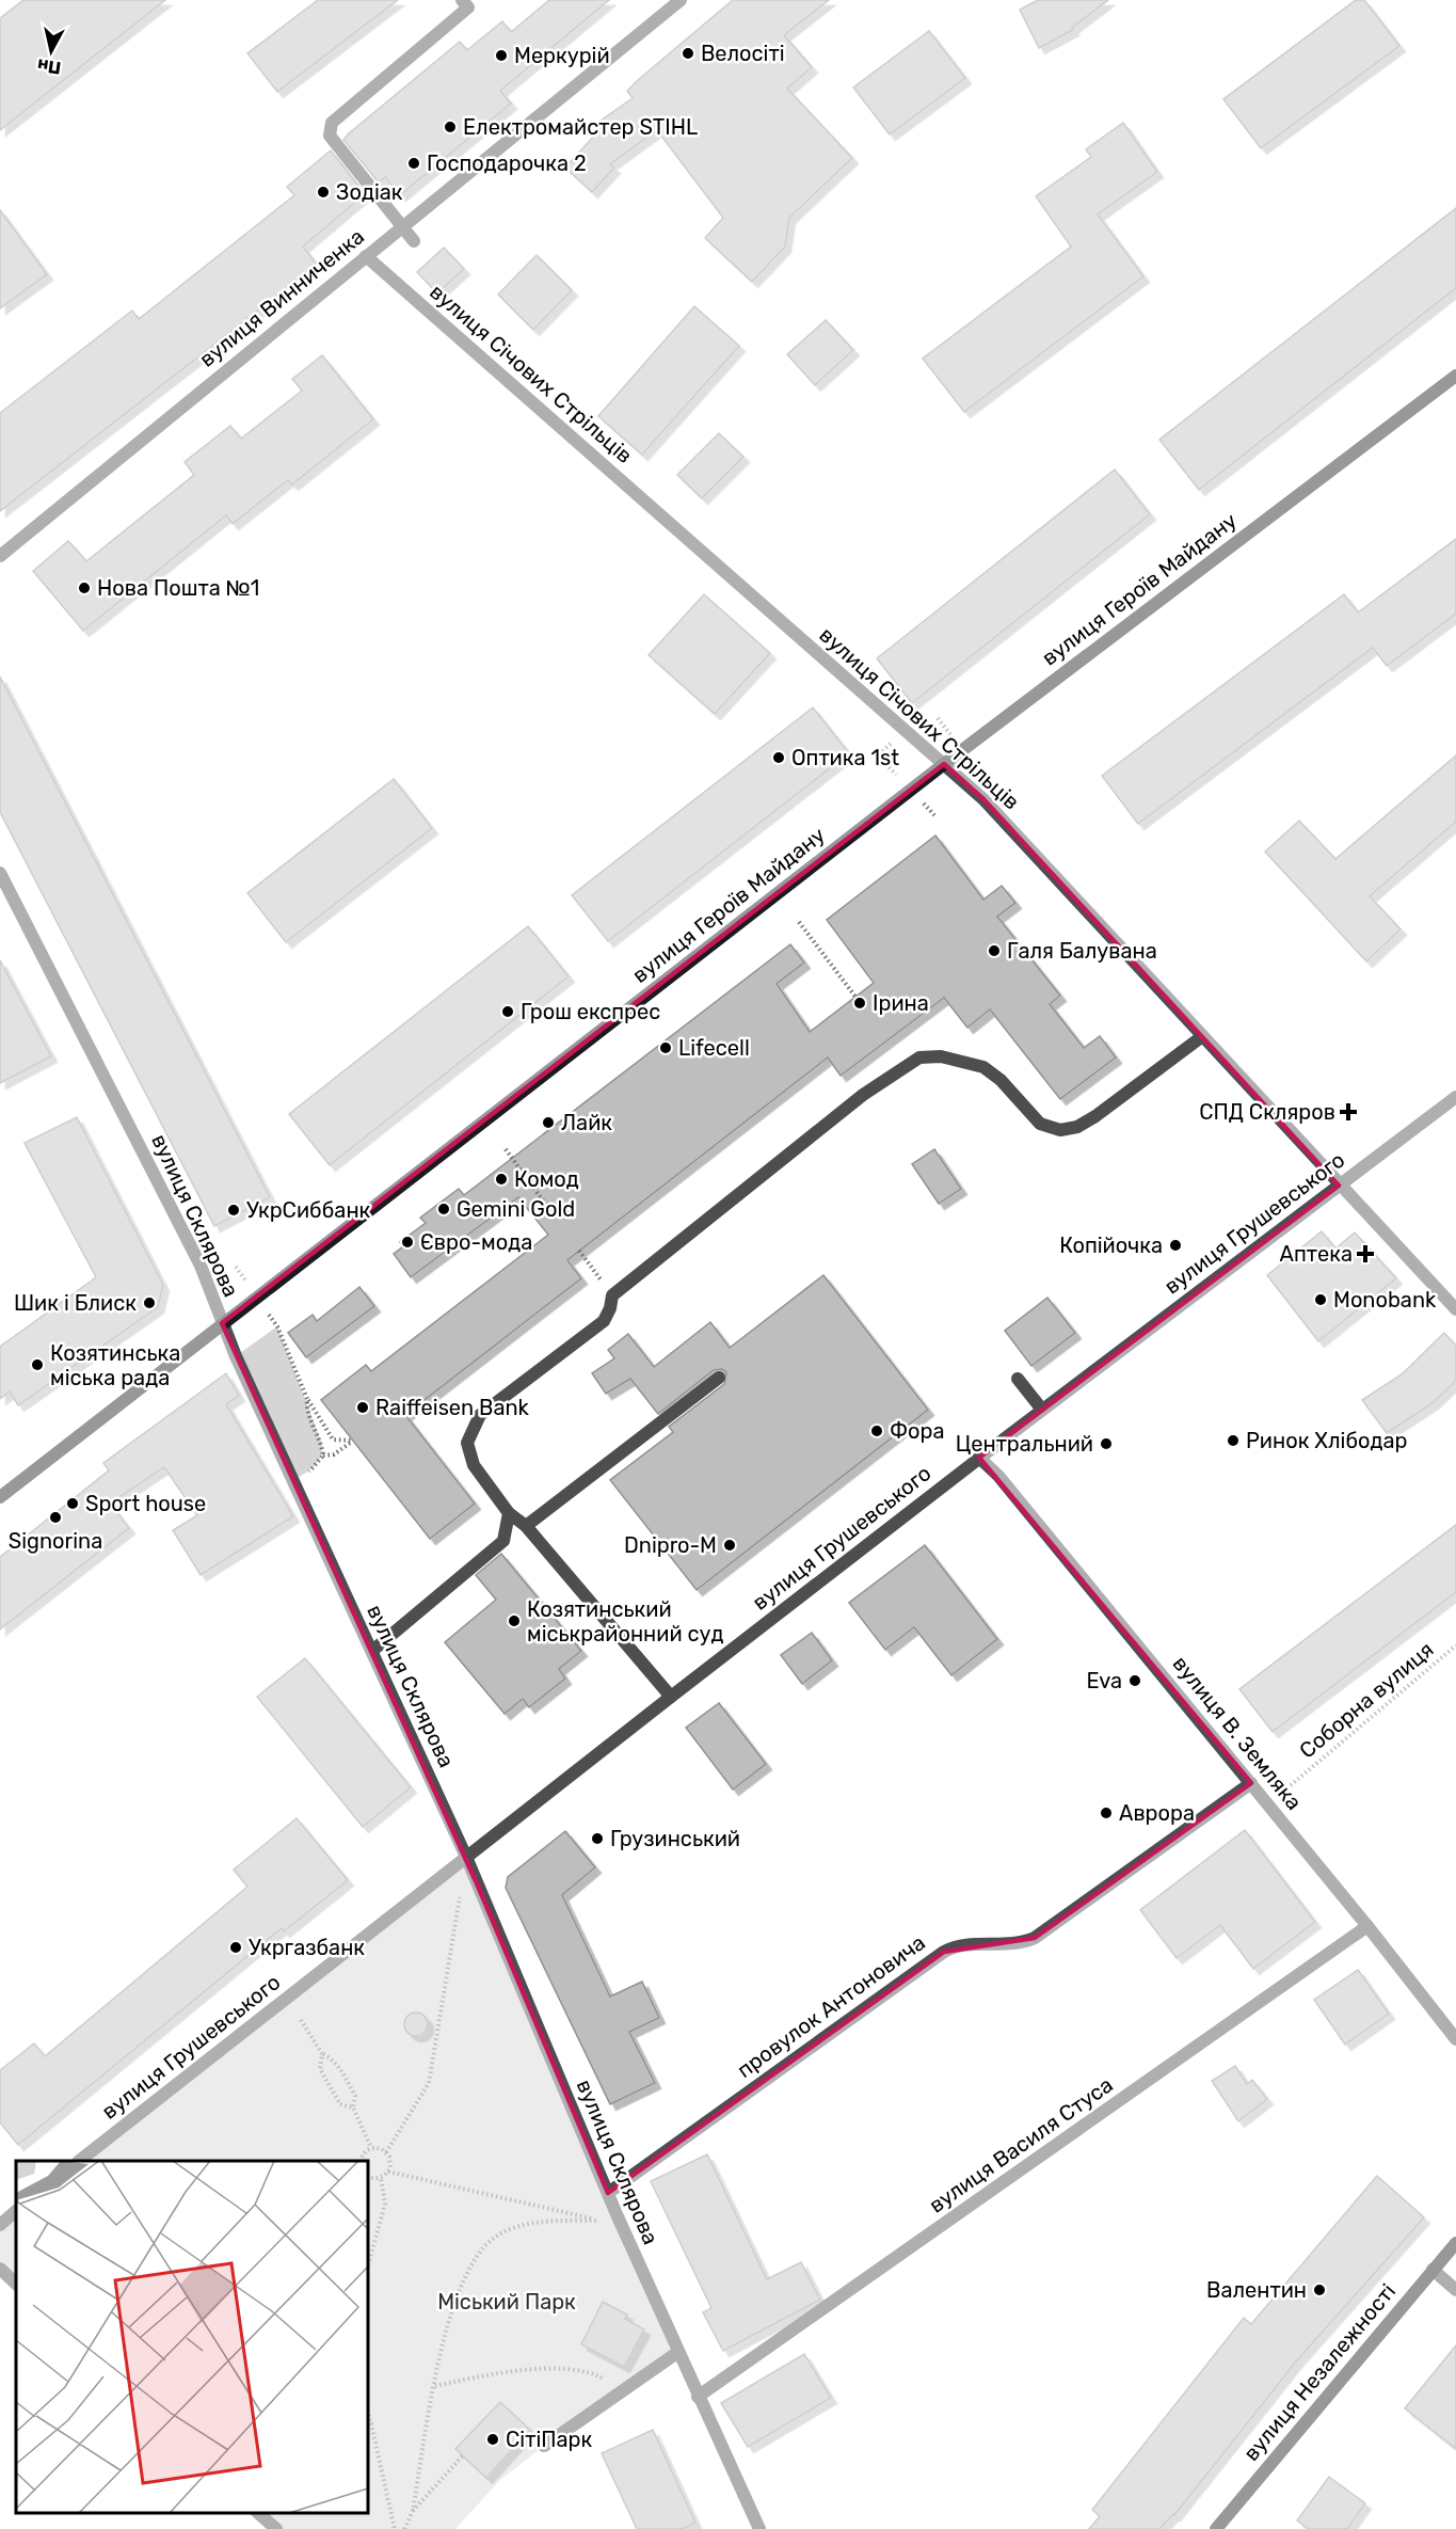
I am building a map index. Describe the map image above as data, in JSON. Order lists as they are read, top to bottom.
{
  "streets": {
    "street": [
      "вулиця Винниченка",
      "вулиця Січових Стрільців",
      "вулиця Героїв Майдану",
      "вулиця Склярова",
      "вулиця Грушевського",
      "вулиця В. Земляка",
      "провулок Антоновича",
      "вулиця Василя Стуса",
      "вулиця Незалежності"
    ],
    "path": ["Соборна вулиця"]
  },
  "crossings": [
    ["вулиця Винниченка", "вулиця Січових Стрільців"],
    ["вулиця Січових Стрільців", "вулиця Героїв Майдану"],
    ["вулиця Січових Стрільців", "вулиця Грушевського"],
    ["вулиця Героїв Майдану", "вулиця Склярова"],
    ["вулиця Склярова", "вулиця Грушевського"],
    ["вулиця Склярова", "провулок Антоновича"],
    ["вулиця Склярова", "вулиця Василя Стуса"],
    ["вулиця Грушевського", "вулиця В. Земляка"],
    ["Соборна вулиця", "вулиця В. Земляка"],
    ["вулиця В. Земляка", "провулок Антоновича"],
    ["вулиця В. Земляка", "вулиця Василя Стуса"]
  ],
  "parks": ["Міський Парк"],
  "places": {
    "other": [
      "Велосіті",
      "Меркурій",
      "Електромайстер STIHL",
      "Господарочка 2",
      "Зодіак",
      "Нова Пошта №1",
      "Оптика 1st",
      "Галя Балувана",
      "Ірина",
      "Грош експрес",
      "Lifecell",
      "Лайк",
      "Комод",
      "Gemini Gold",
      "УкрСиббанк",
      "Євро-мода",
      "Копійочка",
      "Monobank",
      "Шик і Блиск",
      "Козятинська міська рада",
      "Raiffeisen Bank",
      "Фора",
      "Ринок Хлібодар",
      "Центральний",
      "Sport house",
      "Signorina",
      "Dnipro-M",
      "Козятинський міськрайонний суд",
      "Eva",
      "Аврора",
      "Грузинський",
      "Укргазбанк",
      "Валентин",
      "СітіПарк"
    ],
    "health": ["СПД Скляров", "Аптека"]
  },
  "north": "bottom"
}
